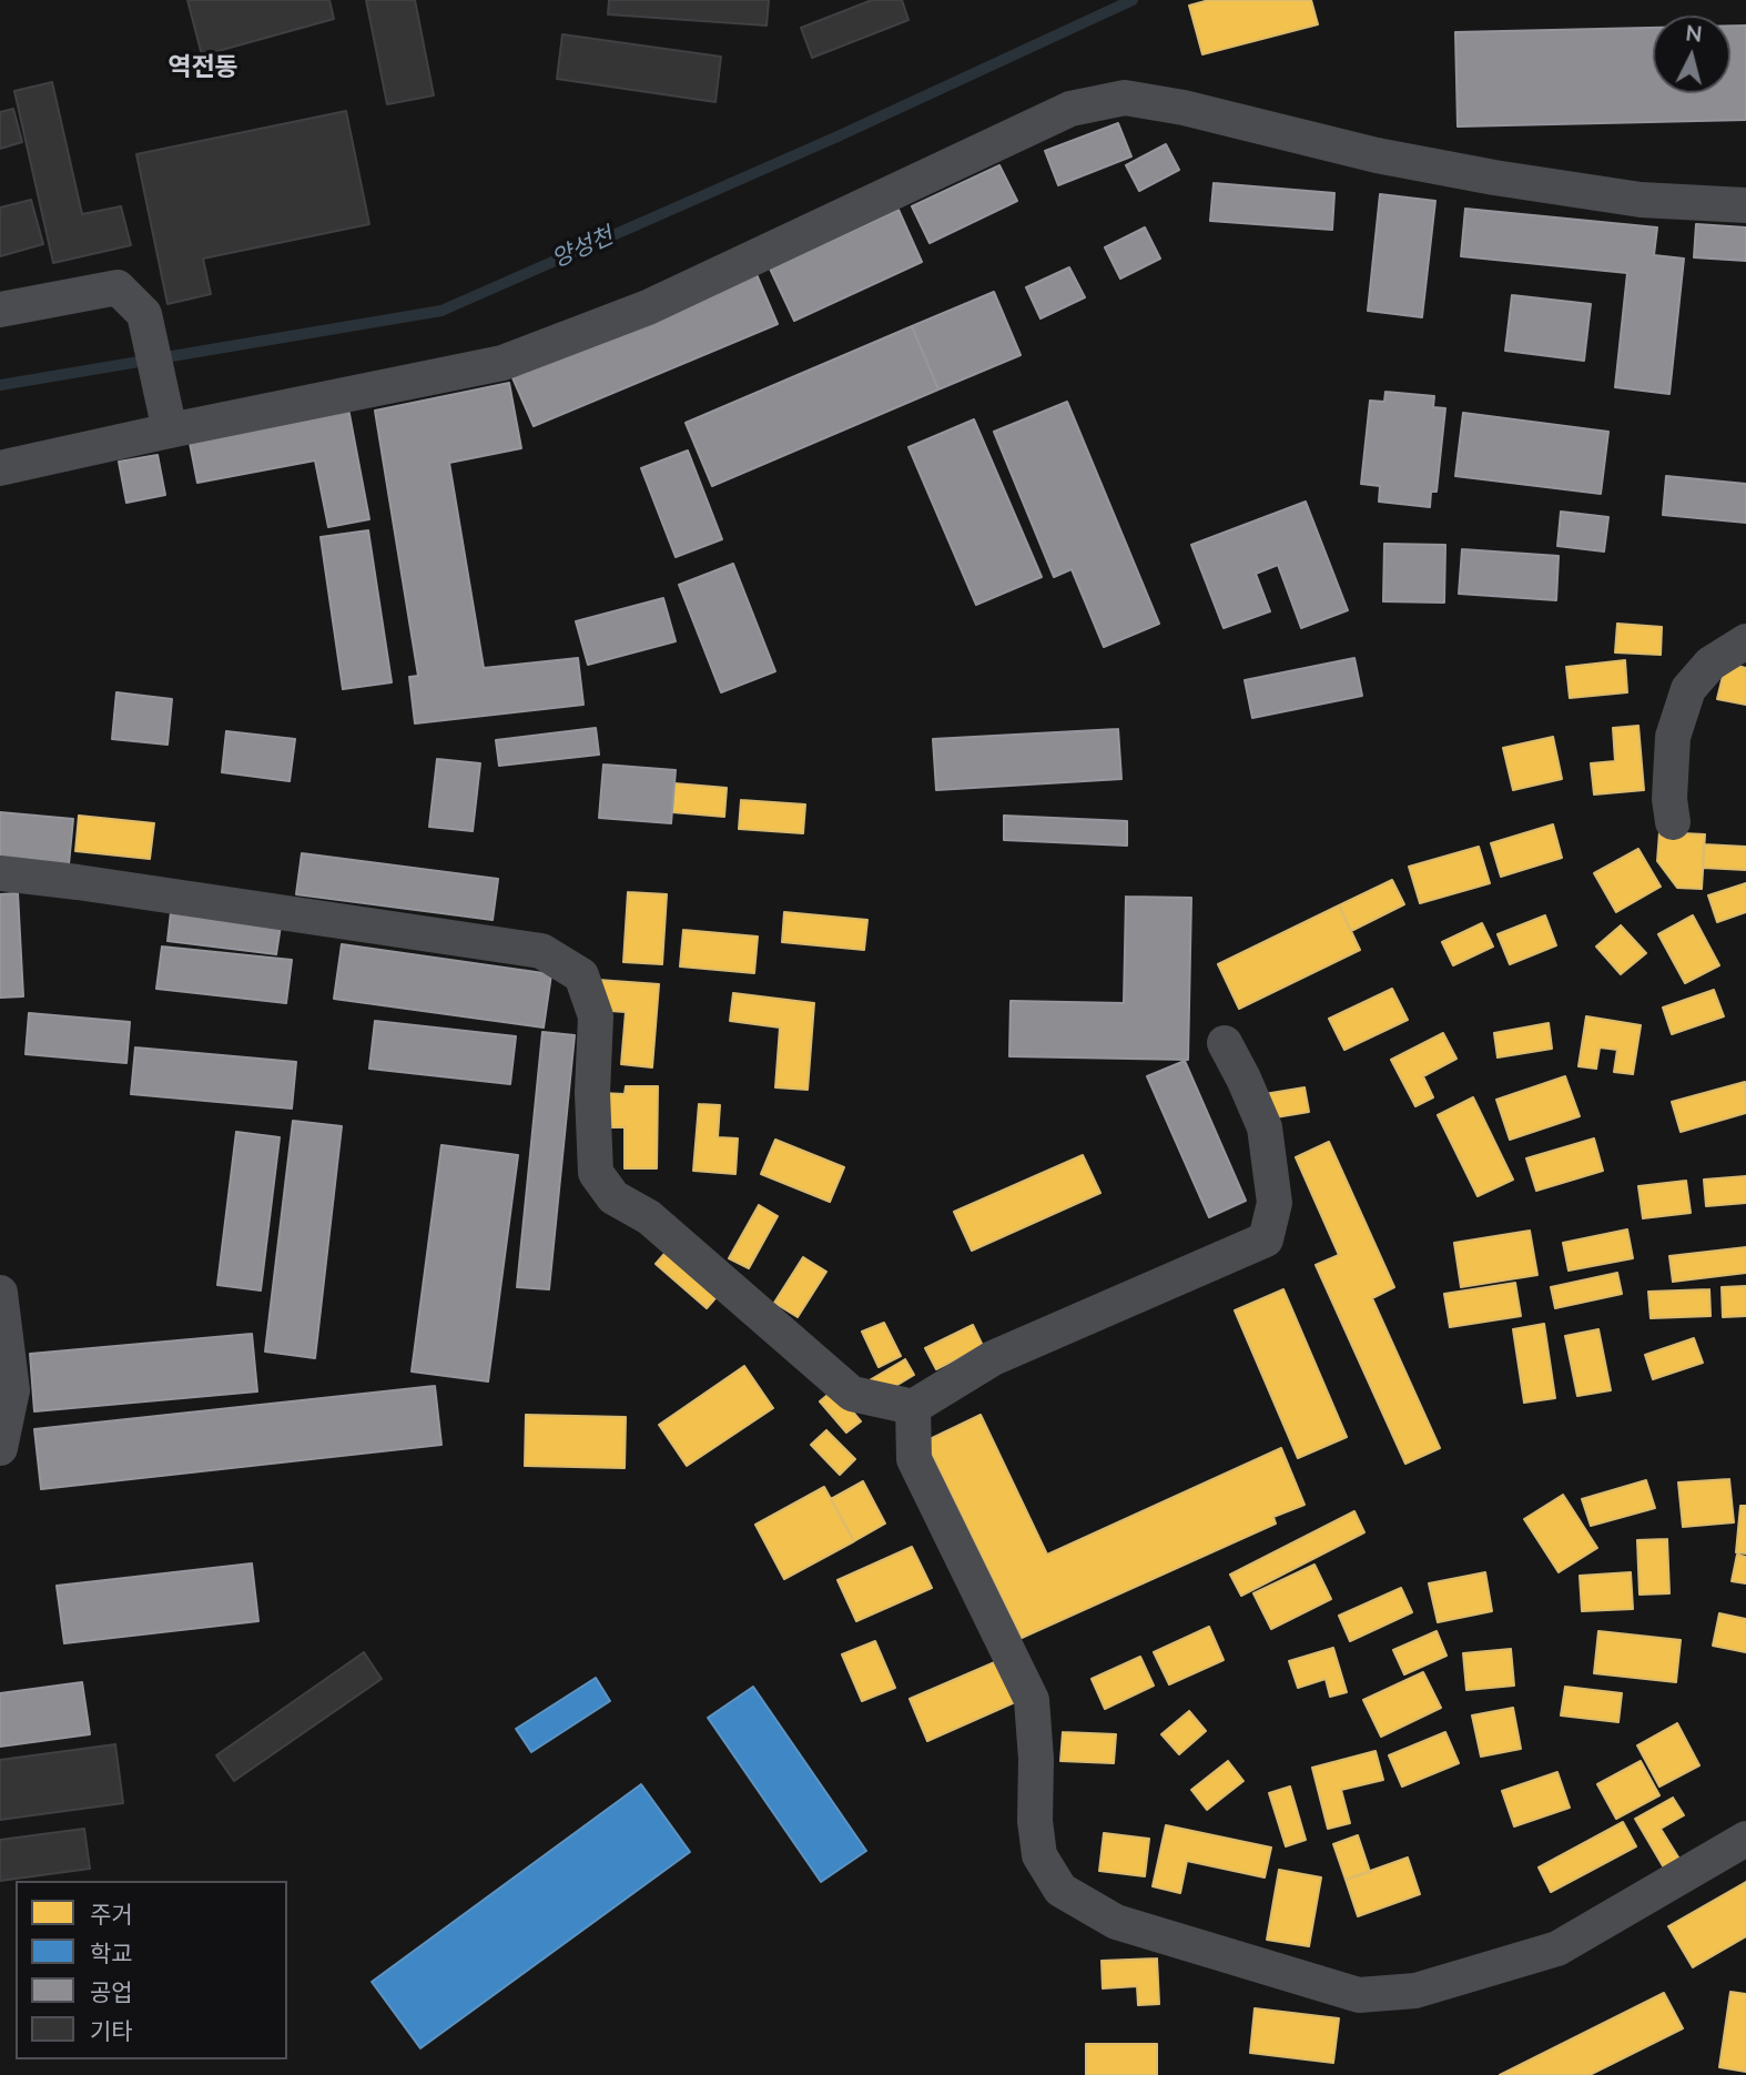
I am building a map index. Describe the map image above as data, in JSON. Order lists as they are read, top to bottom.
{
  "districts": ["역전동"],
  "water": ["양성천"],
  "legend": [
    "주거",
    "학교",
    "공업",
    "기타"
  ],
  "north": "top"
}
